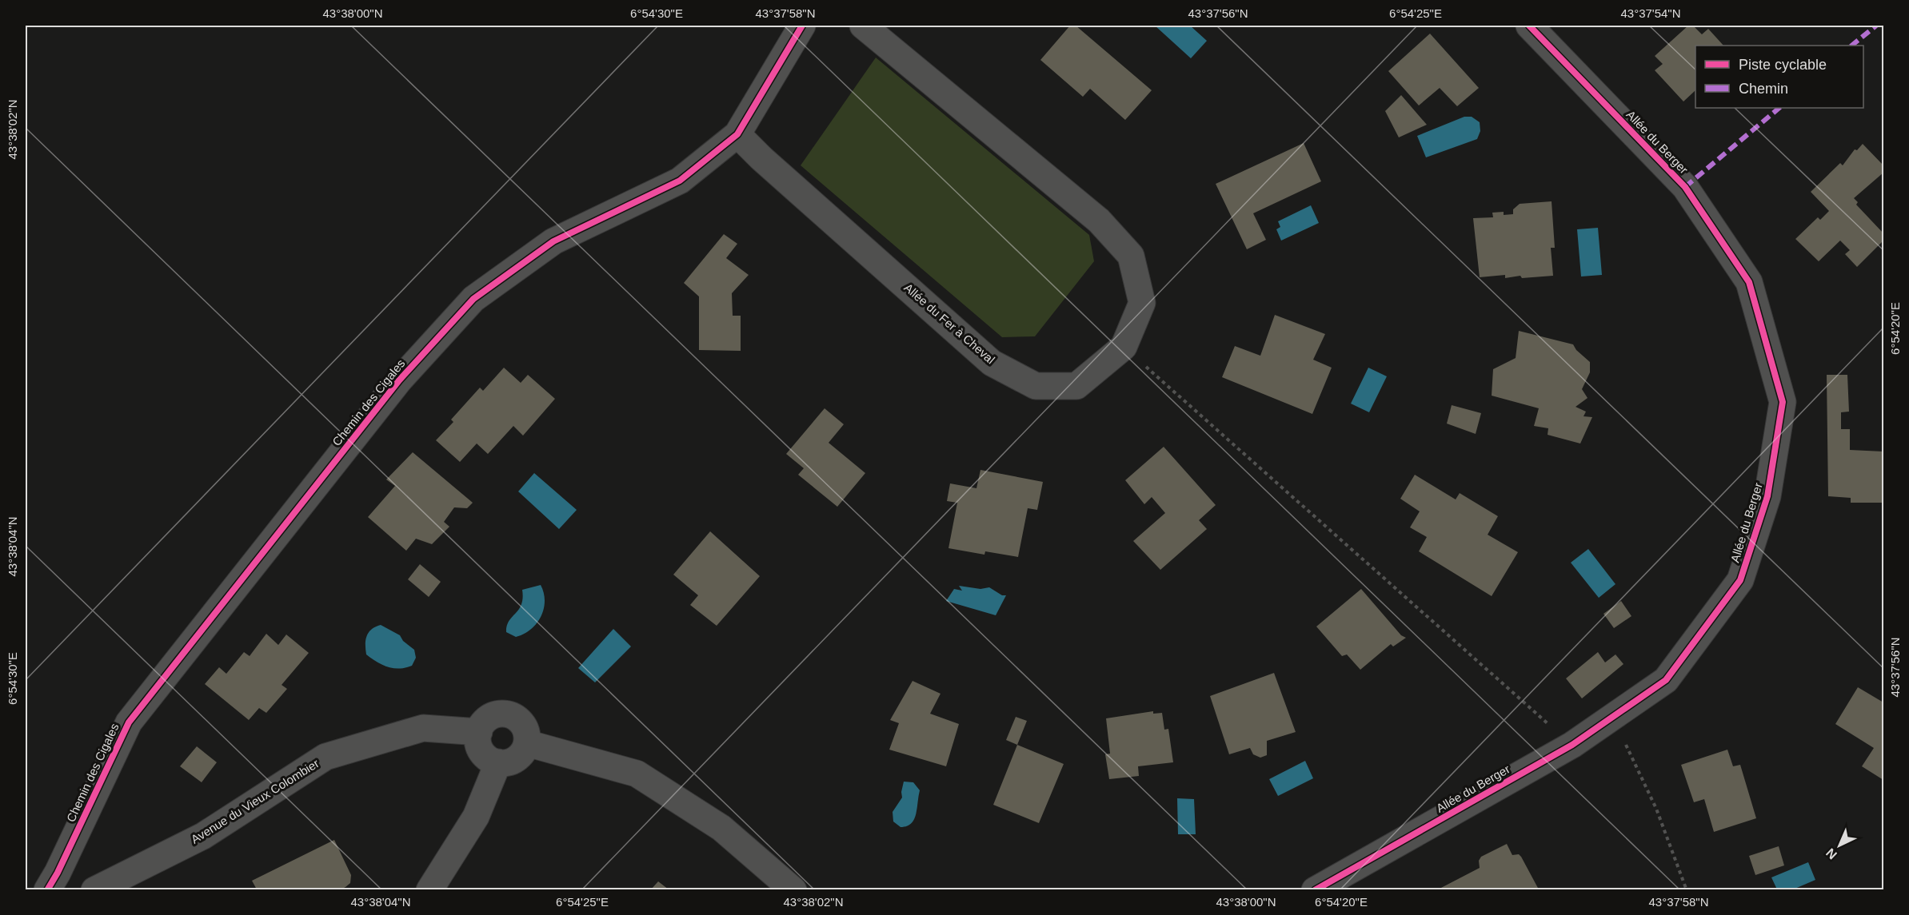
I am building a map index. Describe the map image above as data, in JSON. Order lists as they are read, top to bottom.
{
  "streets": {
    "street": [
      "Allée du Berger",
      "Allée du Fer à Cheval",
      "Chemin des Cigales",
      "Avenue du Vieux Colombier"
    ]
  },
  "crossings": [
    ["Allée du Fer à Cheval", "Chemin des Cigales"]
  ],
  "legend": ["Piste cyclable", "Chemin"],
  "north": "bottom left",
  "coordinates": [
    "43°38'00\"N",
    "6°54'30\"E",
    "43°37'58\"N",
    "43°37'56\"N",
    "6°54'25\"E",
    "43°37'54\"N",
    "43°38'02\"N",
    "6°54'20\"E",
    "43°38'04\"N"
  ]
}
